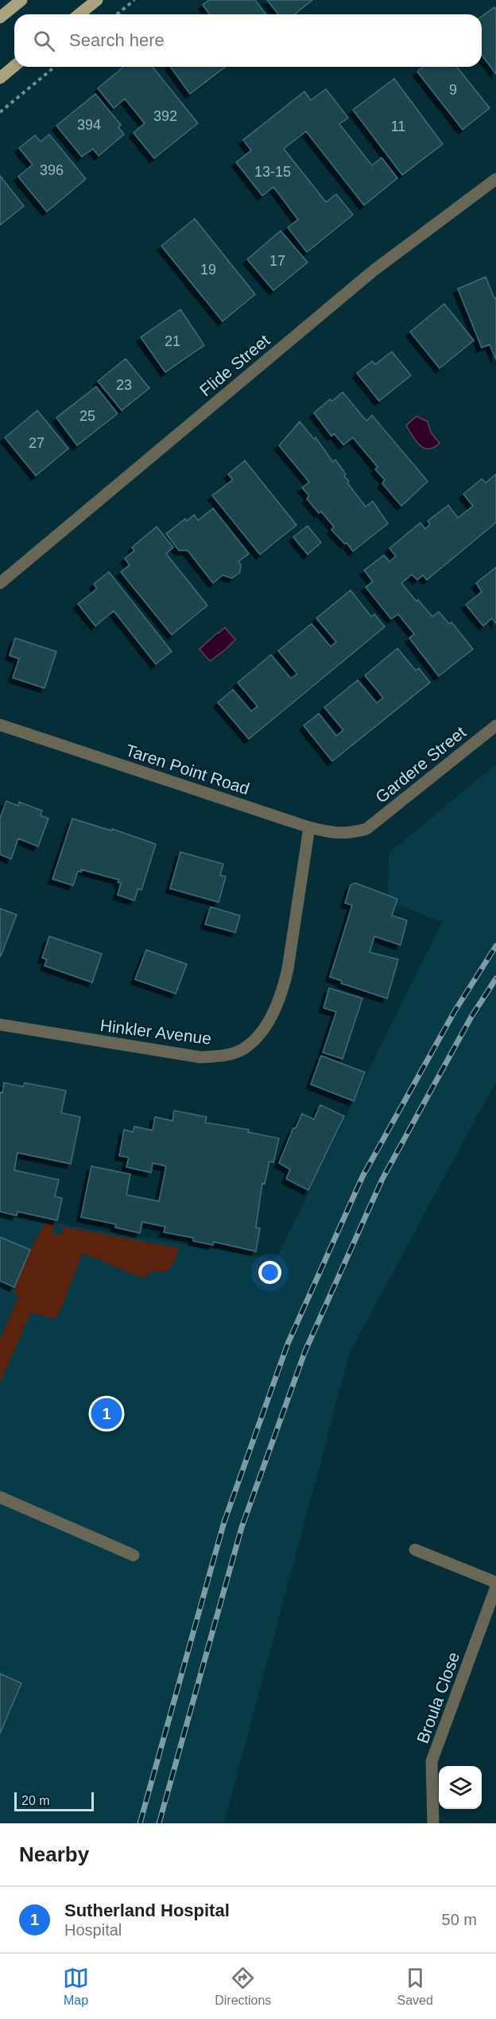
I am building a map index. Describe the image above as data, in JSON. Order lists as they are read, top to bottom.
{
  "streets": {
    "street": [
      "Flide Street",
      "Gardere Street",
      "Taren Point Road",
      "Hinkler Avenue",
      "Broula Close"
    ]
  },
  "crossings": [
    ["Gardere Street", "Taren Point Road"],
    ["Taren Point Road", "Hinkler Avenue"]
  ],
  "house_numbers": [
    "9",
    "392",
    "394",
    "11",
    "396",
    "13-15",
    "17",
    "19",
    "21",
    "23",
    "25",
    "27"
  ],
  "scale_bar": "20 m",
  "page": {
    "search": "Search here",
    "pins": "1",
    "scale": "20 m",
    "heading": "Nearby",
    "list": [
      {
        "mark": "1",
        "name": "Sutherland Hospital",
        "note": "Hospital",
        "value": "50 m"
      }
    ],
    "nav": ["Map", "Directions", "Saved"]
  }
}
